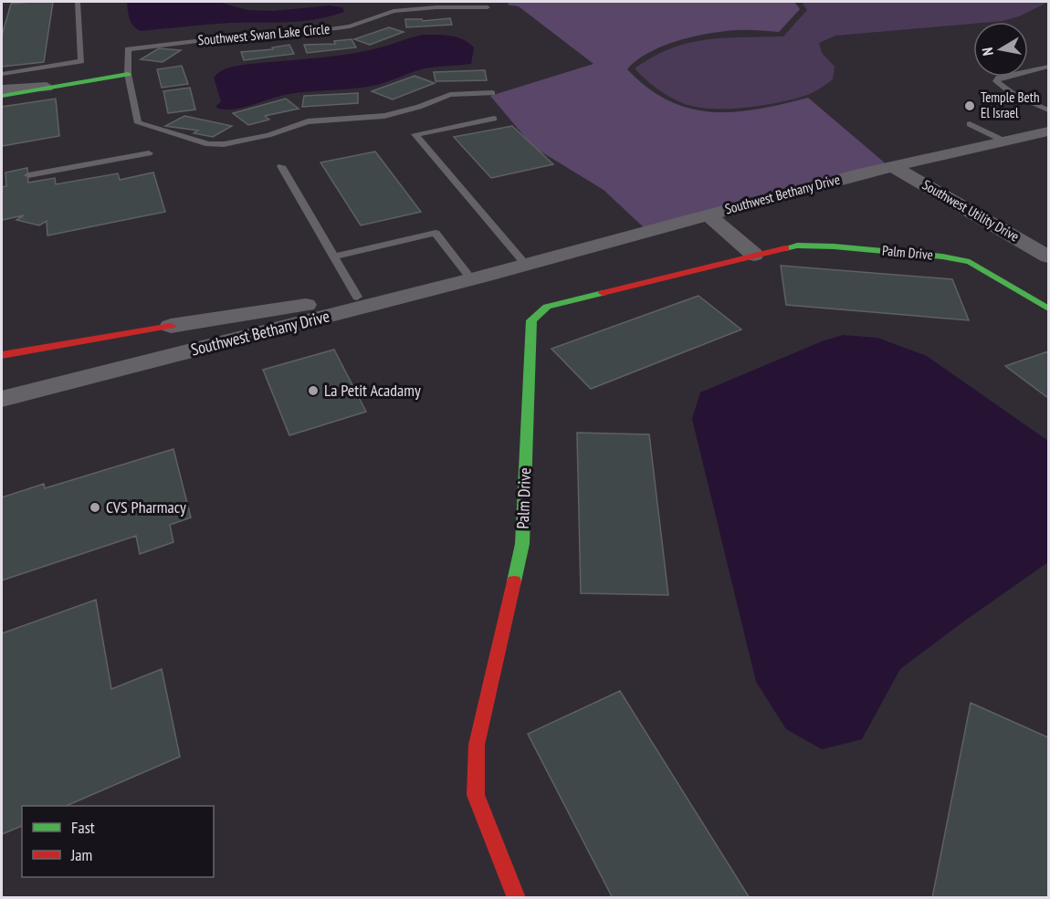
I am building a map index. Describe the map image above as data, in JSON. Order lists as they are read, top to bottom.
{
  "streets": {
    "street": ["Southwest Bethany Drive", "Southwest Utility Drive", "Palm Drive"],
    "lane": ["Southwest Swan Lake Circle"]
  },
  "crossings": [
    ["Southwest Bethany Drive", "Southwest Utility Drive"]
  ],
  "places": ["Temple Beth El Israel", "La Petit Acadamy", "CVS Pharmacy"],
  "legend": ["Fast", "Jam"],
  "north": "left"
}
